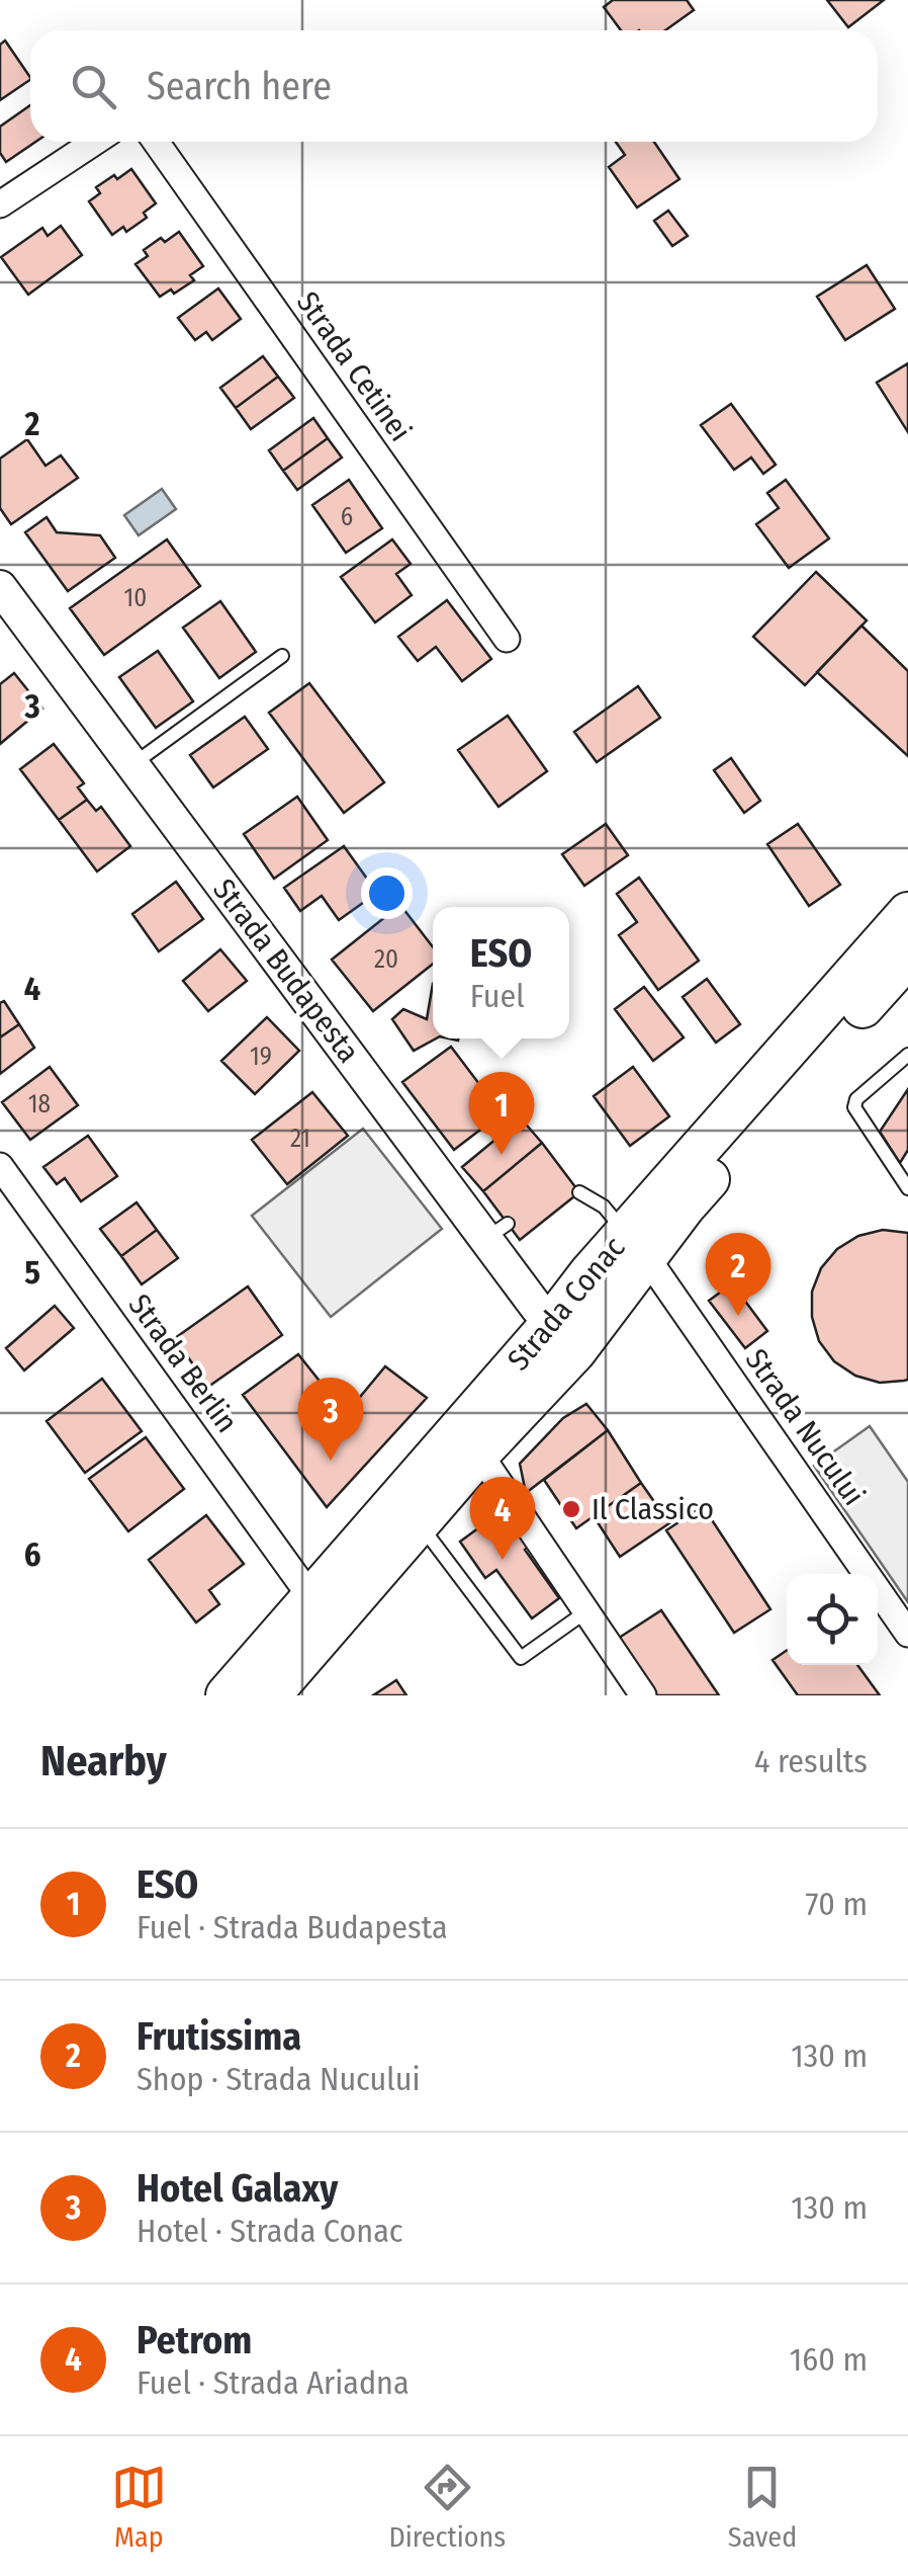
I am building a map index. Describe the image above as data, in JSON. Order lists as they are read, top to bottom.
{
  "streets": {
    "main road": ["Strada Conac"],
    "street": [
      "Strada Cetinei",
      "Strada Budapesta",
      "Strada Berlin",
      "Strada Nucului"
    ]
  },
  "crossings": [
    ["Strada Budapesta", "Strada Conac"],
    ["Strada Conac", "Strada Berlin"],
    ["Strada Conac", "Strada Nucului"]
  ],
  "places": ["Il Classico"],
  "house_numbers": [
    "6",
    "10",
    "20",
    "19",
    "18",
    "21"
  ],
  "page": {
    "search": "Search here",
    "popup": ["ESO", "Fuel"],
    "pins": [
      "1",
      "2",
      "3",
      "4"
    ],
    "heading": ["Nearby", "4 results"],
    "list": [
      {
        "mark": "1",
        "name": "ESO",
        "note": "Fuel · Strada Budapesta",
        "value": "70 m"
      },
      {
        "mark": "2",
        "name": "Frutissima",
        "note": "Shop · Strada Nucului",
        "value": "130 m"
      },
      {
        "mark": "3",
        "name": "Hotel Galaxy",
        "note": "Hotel · Strada Conac",
        "value": "130 m"
      },
      {
        "mark": "4",
        "name": "Petrom",
        "note": "Fuel · Strada Ariadna",
        "value": "160 m"
      }
    ],
    "nav": ["Map", "Directions", "Saved"]
  },
  "grid": {
    "rows": [
      "2",
      "3",
      "4",
      "5",
      "6"
    ]
  }
}
